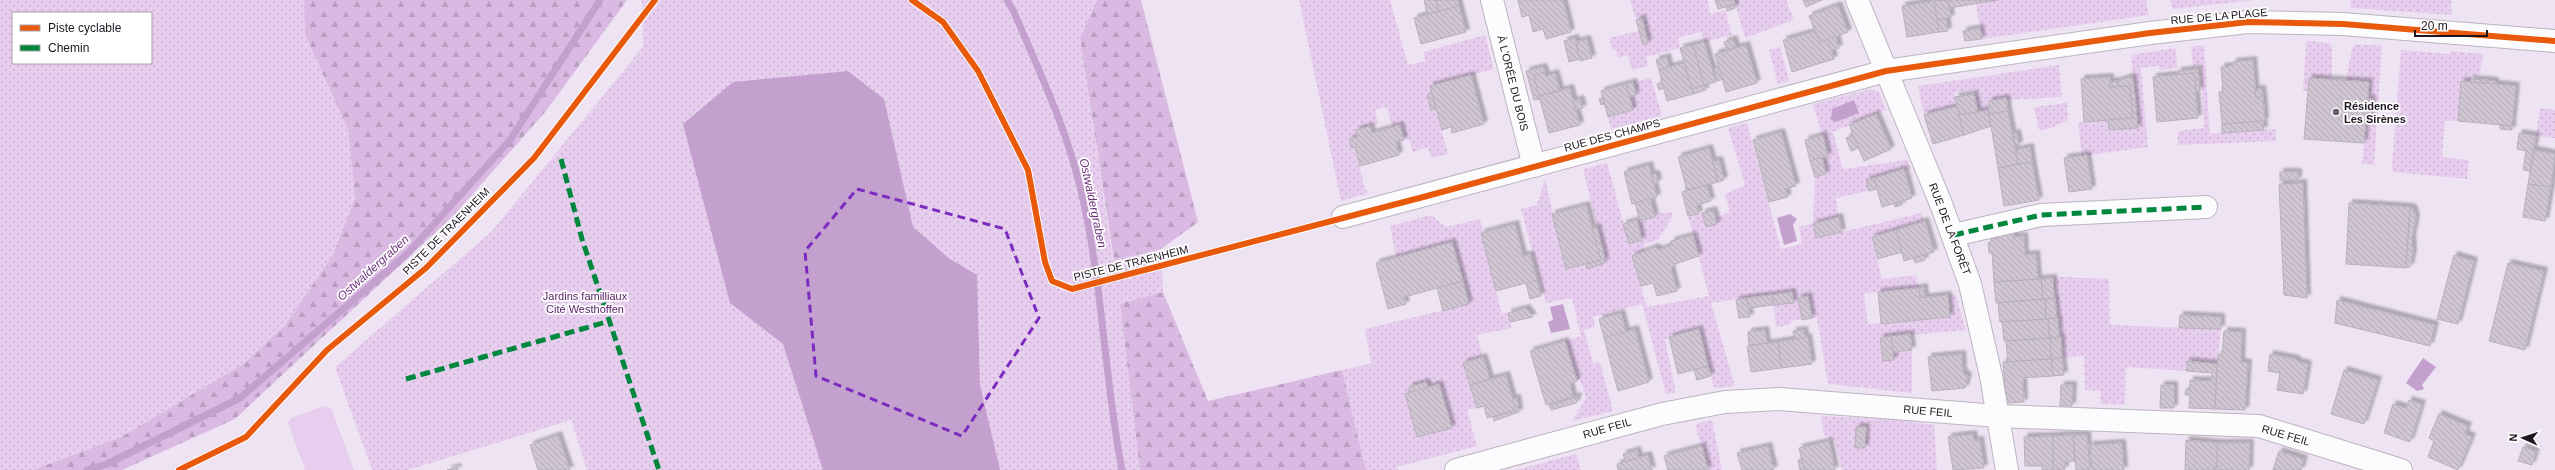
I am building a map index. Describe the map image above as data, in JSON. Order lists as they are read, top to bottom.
{
  "streets": {
    "street": [
      "RUE DE LA PLAGE",
      "À L'ORÉE DU BOIS",
      "RUE DES CHAMPS",
      "RUE DE LA FORÊT",
      "RUE FEIL"
    ],
    "cycle path": ["PISTE DE TRAENHEIM"]
  },
  "crossings": [
    ["RUE DE LA PLAGE", "RUE DES CHAMPS"],
    ["RUE DE LA PLAGE", "RUE DE LA FORÊT"],
    ["À L'ORÉE DU BOIS", "RUE DES CHAMPS"],
    ["RUE DES CHAMPS", "RUE DE LA FORÊT"],
    ["RUE DE LA FORÊT", "RUE FEIL"]
  ],
  "water": ["Ostwaldergraben"],
  "parks": ["Jardins familliaux Cité Westhoffen"],
  "places": ["Résidence Les Sirènes"],
  "legend": ["Piste cyclable", "Chemin"],
  "scale_bar": "20 m",
  "north": "left"
}
